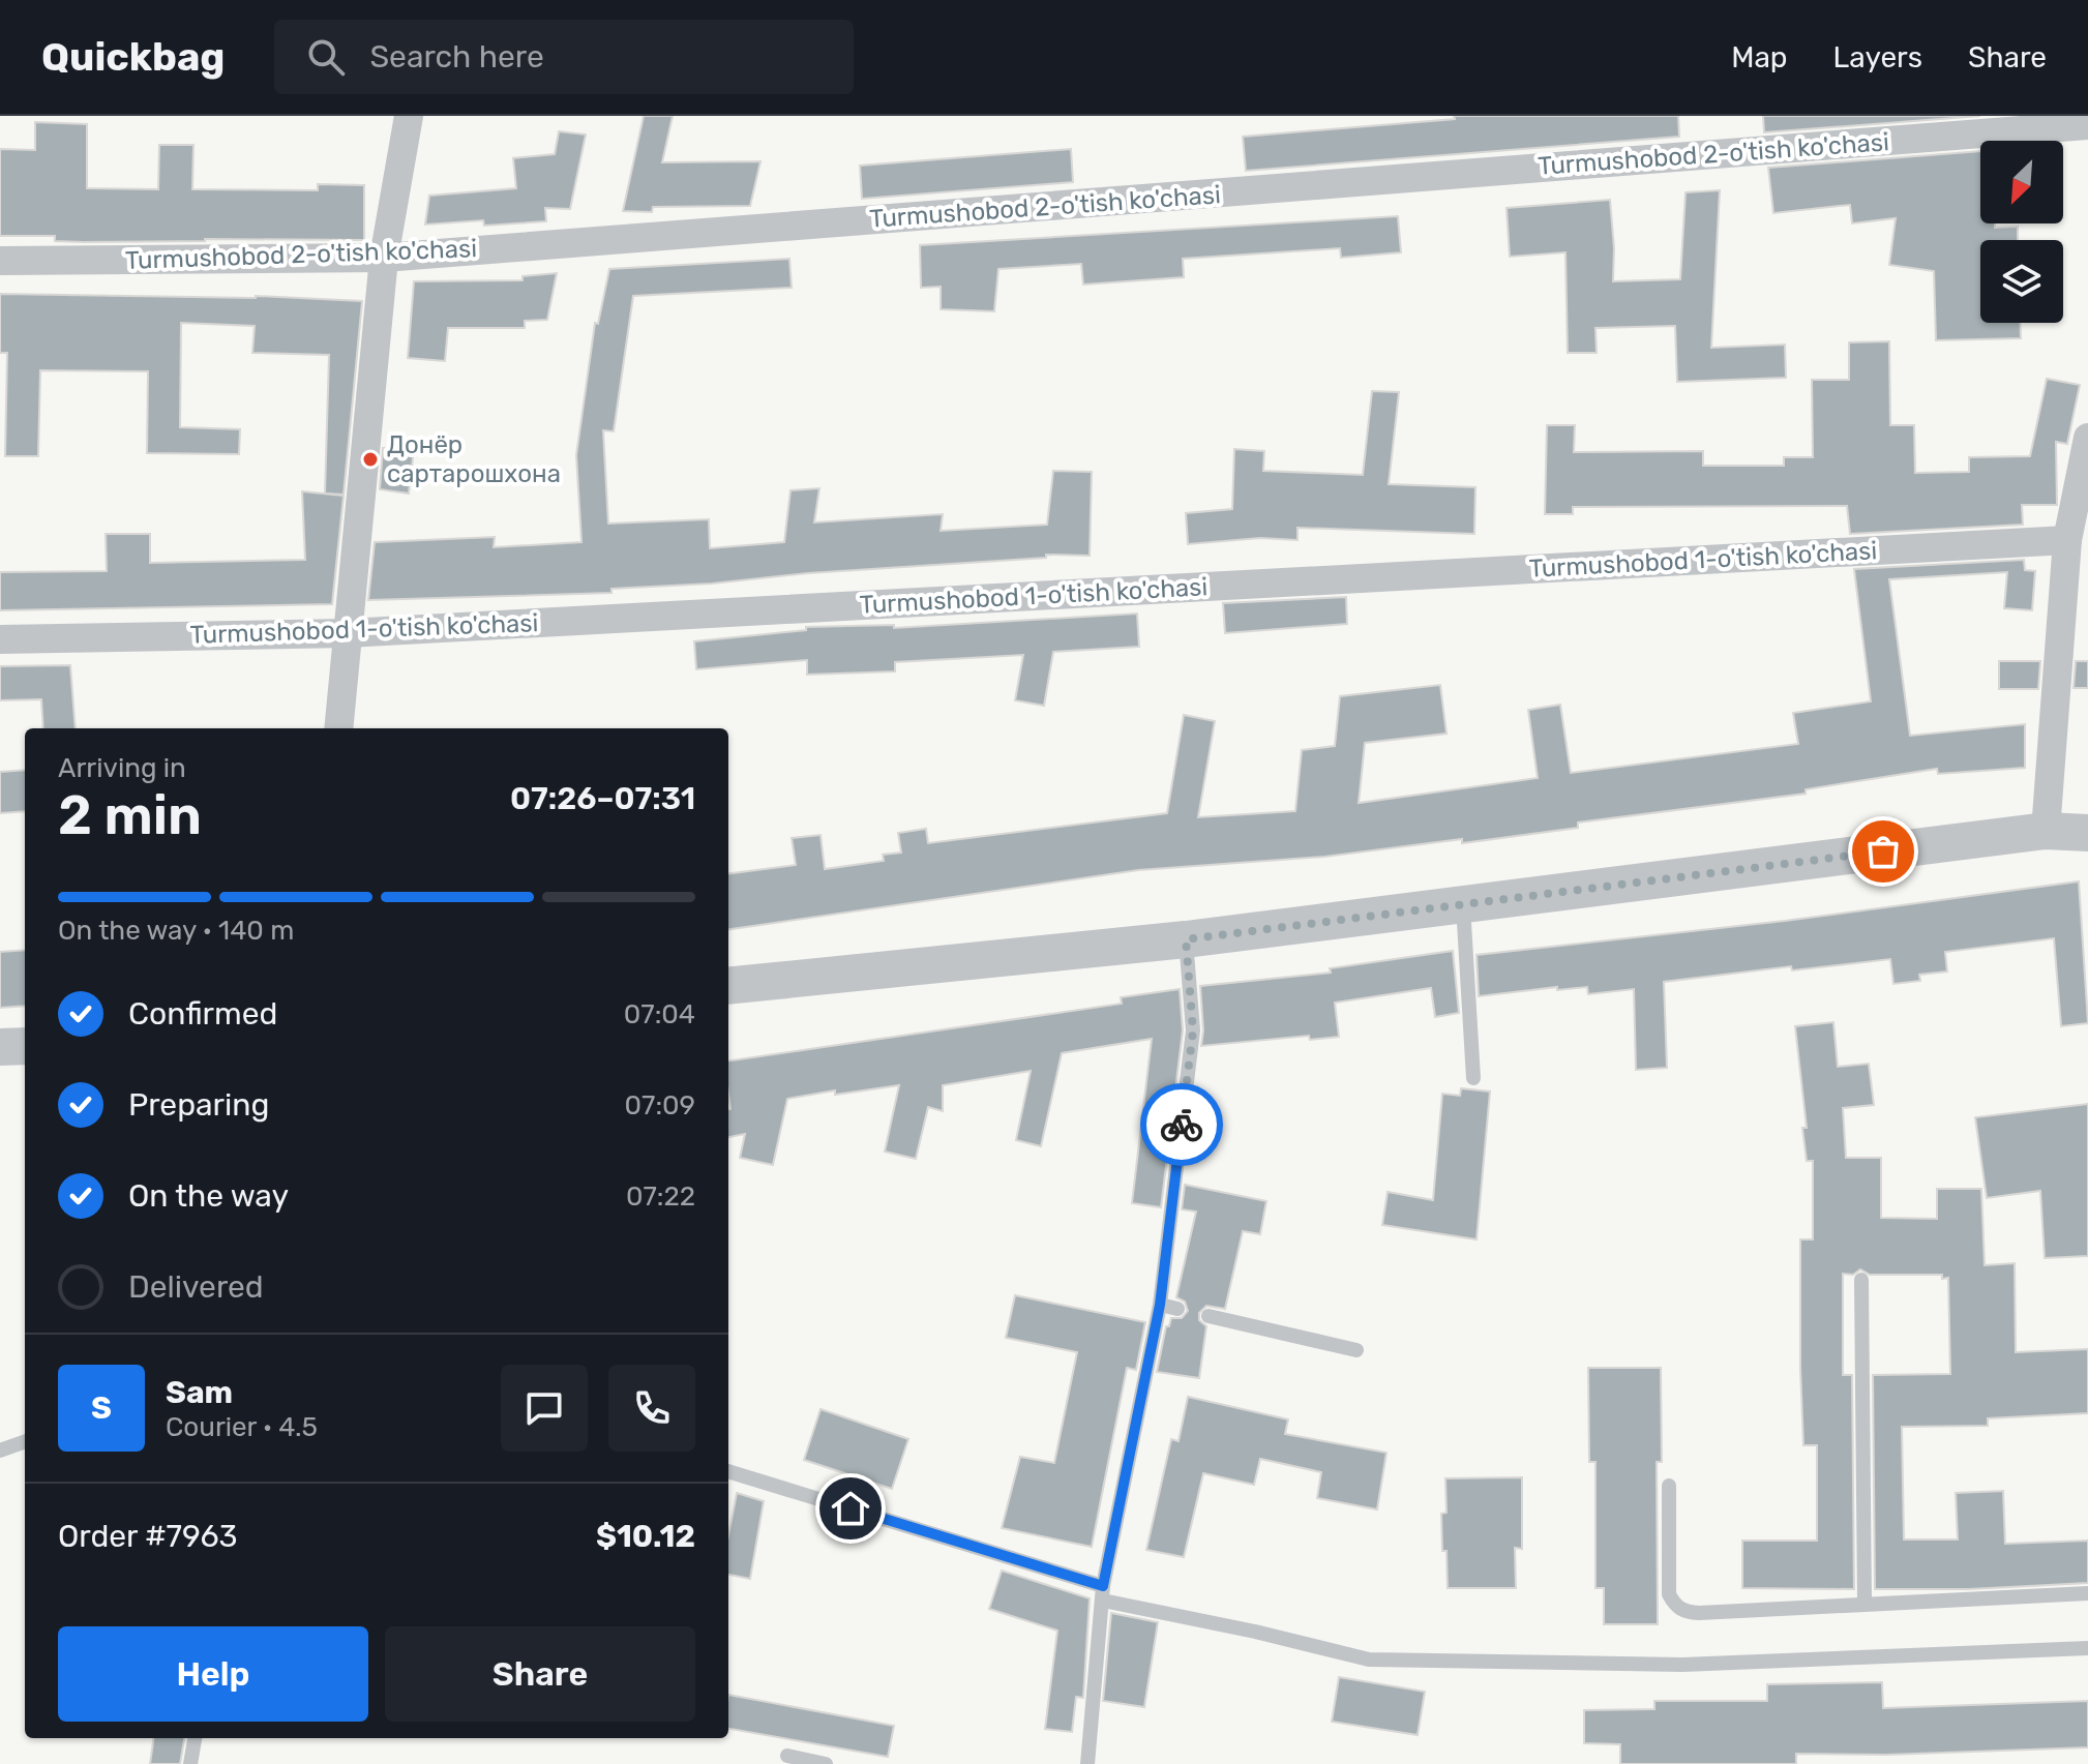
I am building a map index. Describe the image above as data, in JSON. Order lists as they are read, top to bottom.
{
  "streets": {
    "street": ["Turmushobod 2-o'tish ko'chasi", "Turmushobod 1-o'tish ko'chasi"]
  },
  "places": ["Донёр сартарошхона"],
  "north": "bottom left",
  "page": {
    "header": "Quickbag",
    "search": "Search here",
    "nav": ["Map", "Layers", "Share"],
    "heading": ["2 min", "Arriving in", "07:26–07:31"],
    "panel": [
      "Sam",
      "Courier · 4.5",
      "Order #7963",
      "$10.12"
    ],
    "bar": "On the way · 140 m",
    "list": [
      ["Confirmed", "07:04"],
      ["Preparing", "07:09"],
      ["On the way", "07:22"],
      "Delivered"
    ],
    "round": "S",
    "buttons": ["Help", "Share"]
  }
}
